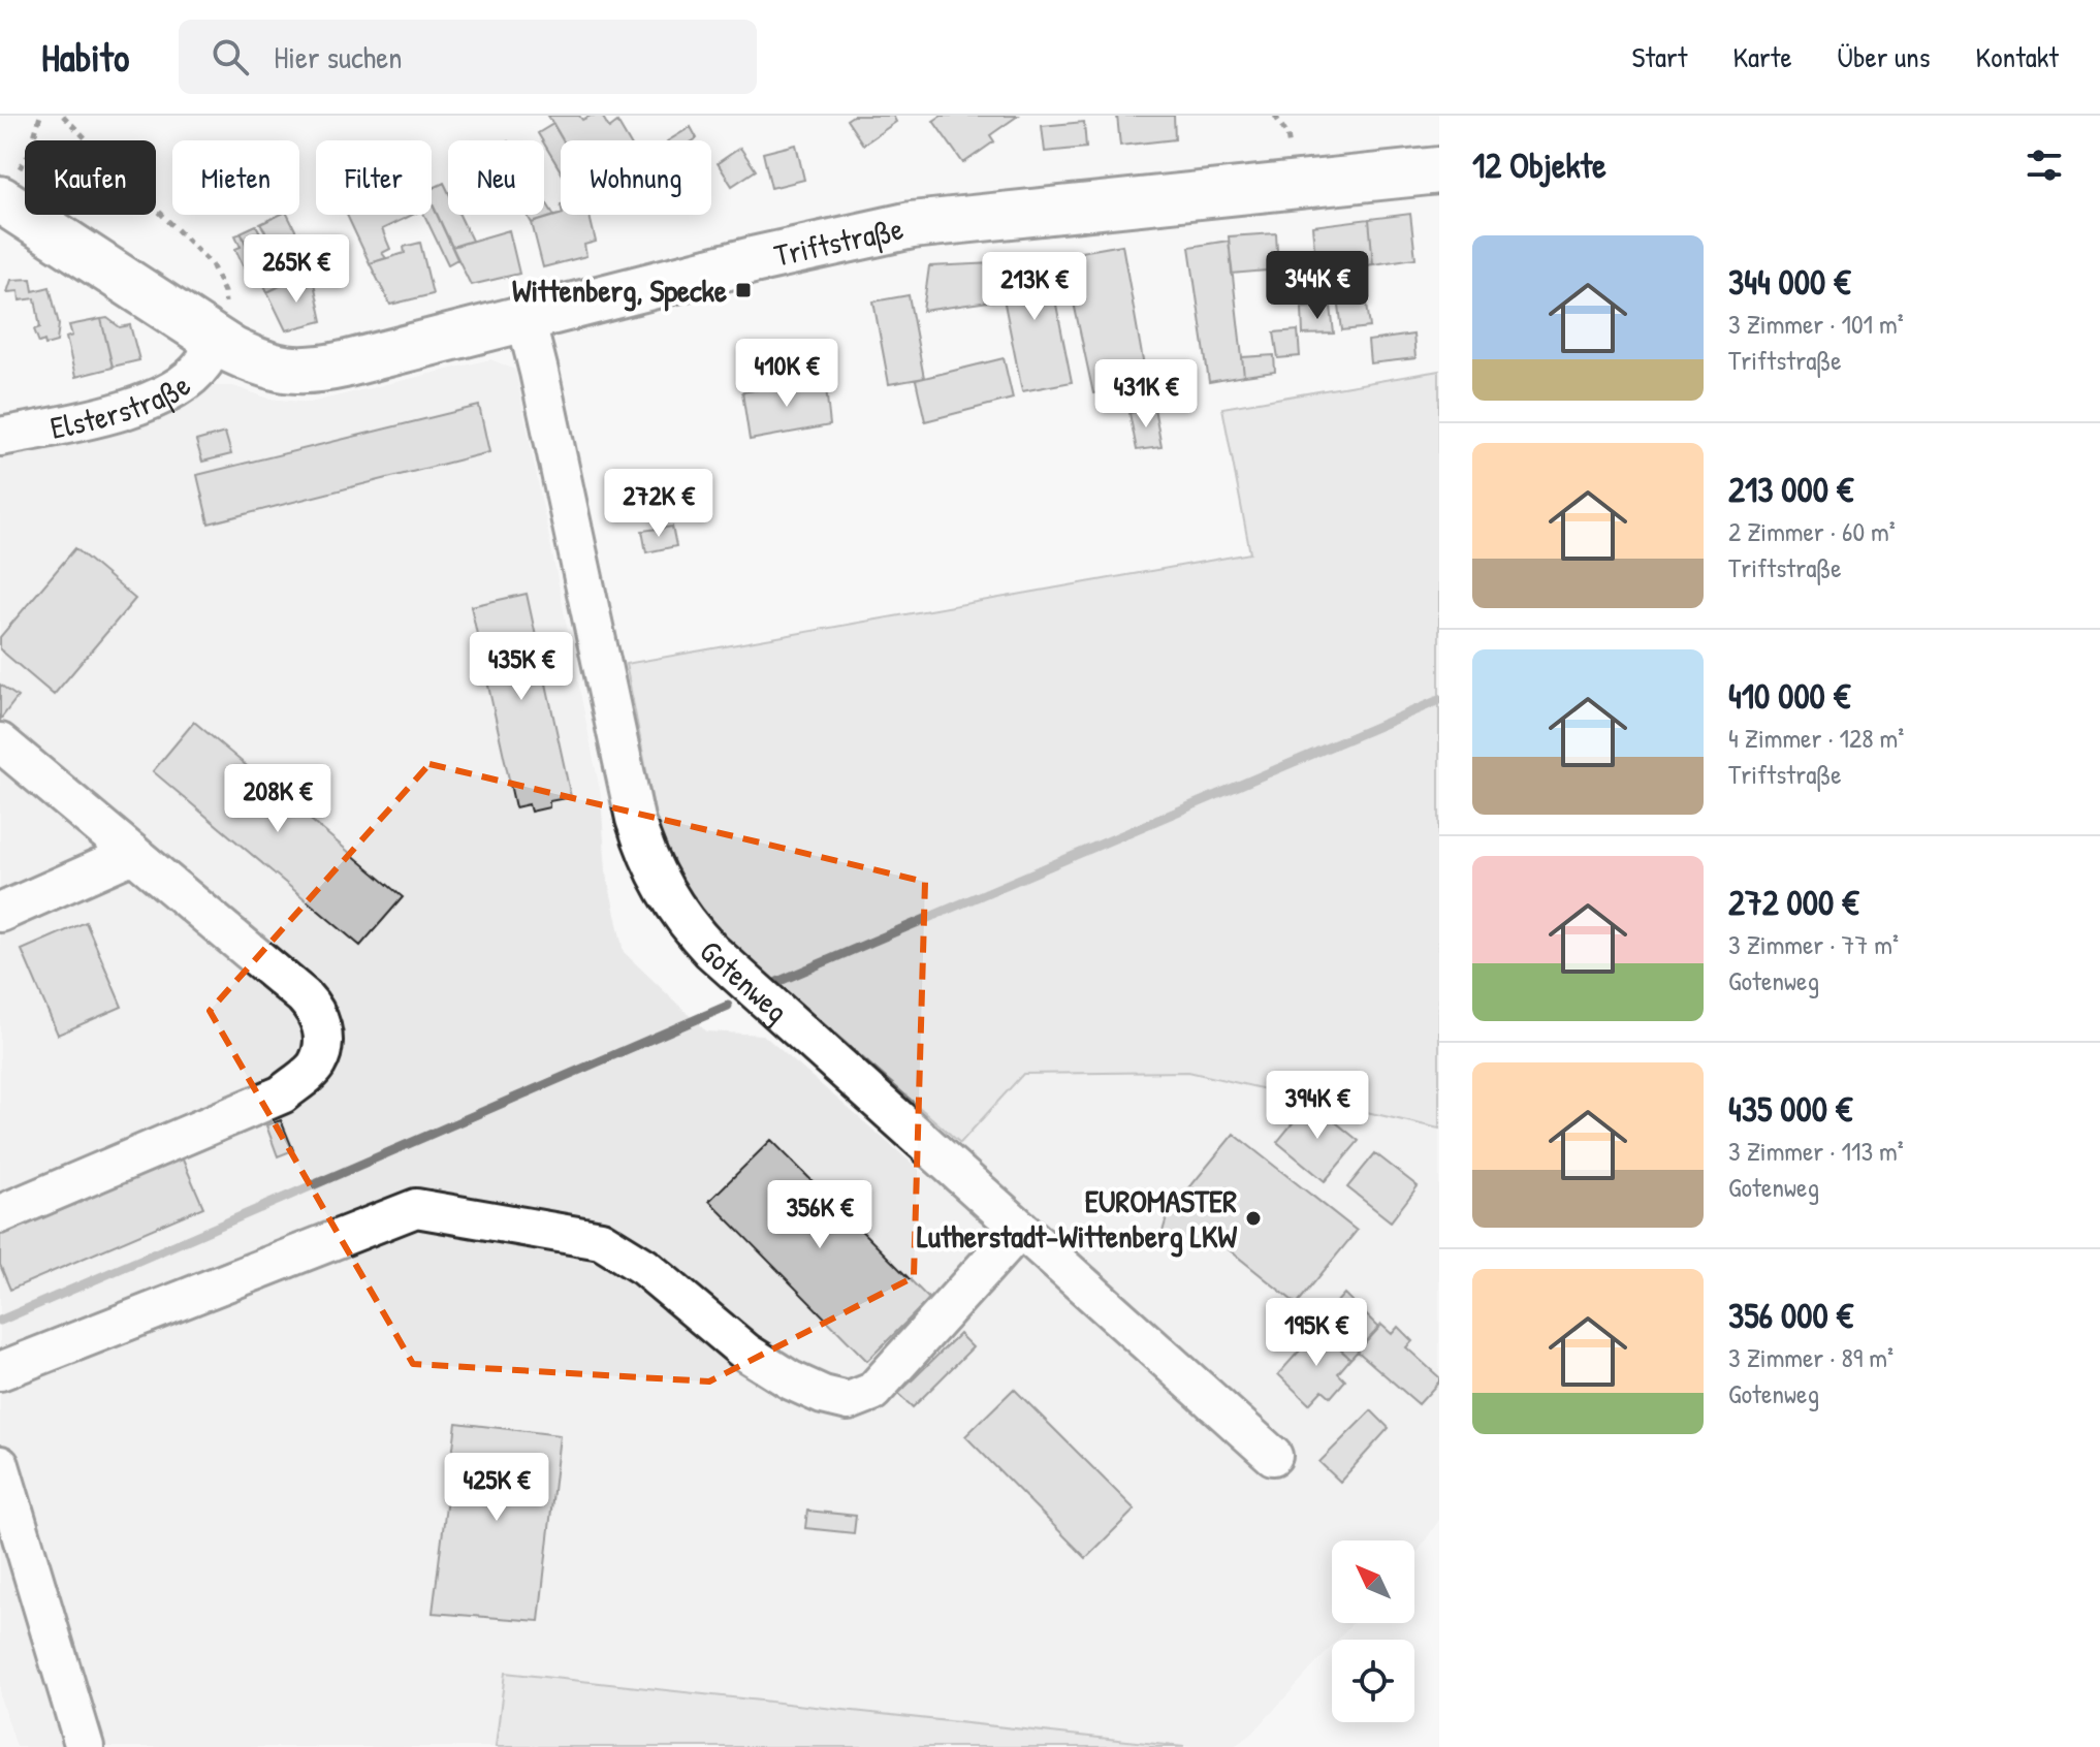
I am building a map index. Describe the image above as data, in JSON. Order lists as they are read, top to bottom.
{
  "streets": {
    "main road": ["Triftstraße"],
    "street": ["Elsterstraße", "Gotenweg"]
  },
  "crossings": [
    ["Triftstraße", "Elsterstraße"],
    ["Triftstraße", "Gotenweg"]
  ],
  "places": {
    "transit": ["Wittenberg, Specke"],
    "other": ["EUROMASTER Lutherstadt-Wittenberg LKW"]
  },
  "north": "top left",
  "page": {
    "header": "Habito",
    "search": "Hier suchen",
    "nav": [
      "Start",
      "Karte",
      "Über uns",
      "Kontakt"
    ],
    "heading": "12 Objekte",
    "chip": [
      "Kaufen",
      "Mieten",
      "Filter",
      "Neu",
      "Wohnung"
    ],
    "list": [
      {
        "name": "344 000 €",
        "note": "3 Zimmer · 101 m² · Triftstraße"
      },
      {
        "name": "213 000 €",
        "note": "2 Zimmer · 60 m² · Triftstraße"
      },
      {
        "name": "410 000 €",
        "note": "4 Zimmer · 128 m² · Triftstraße"
      },
      {
        "name": "272 000 €",
        "note": "3 Zimmer · 77 m² · Gotenweg"
      },
      {
        "name": "435 000 €",
        "note": "3 Zimmer · 113 m² · Gotenweg"
      },
      {
        "name": "356 000 €",
        "note": "3 Zimmer · 89 m² · Gotenweg"
      }
    ],
    "price": [
      "265K €",
      "344K €",
      "213K €",
      "410K €",
      "431K €",
      "272K €",
      "435K €",
      "208K €",
      "394K €",
      "356K €",
      "195K €",
      "425K €"
    ]
  }
}
